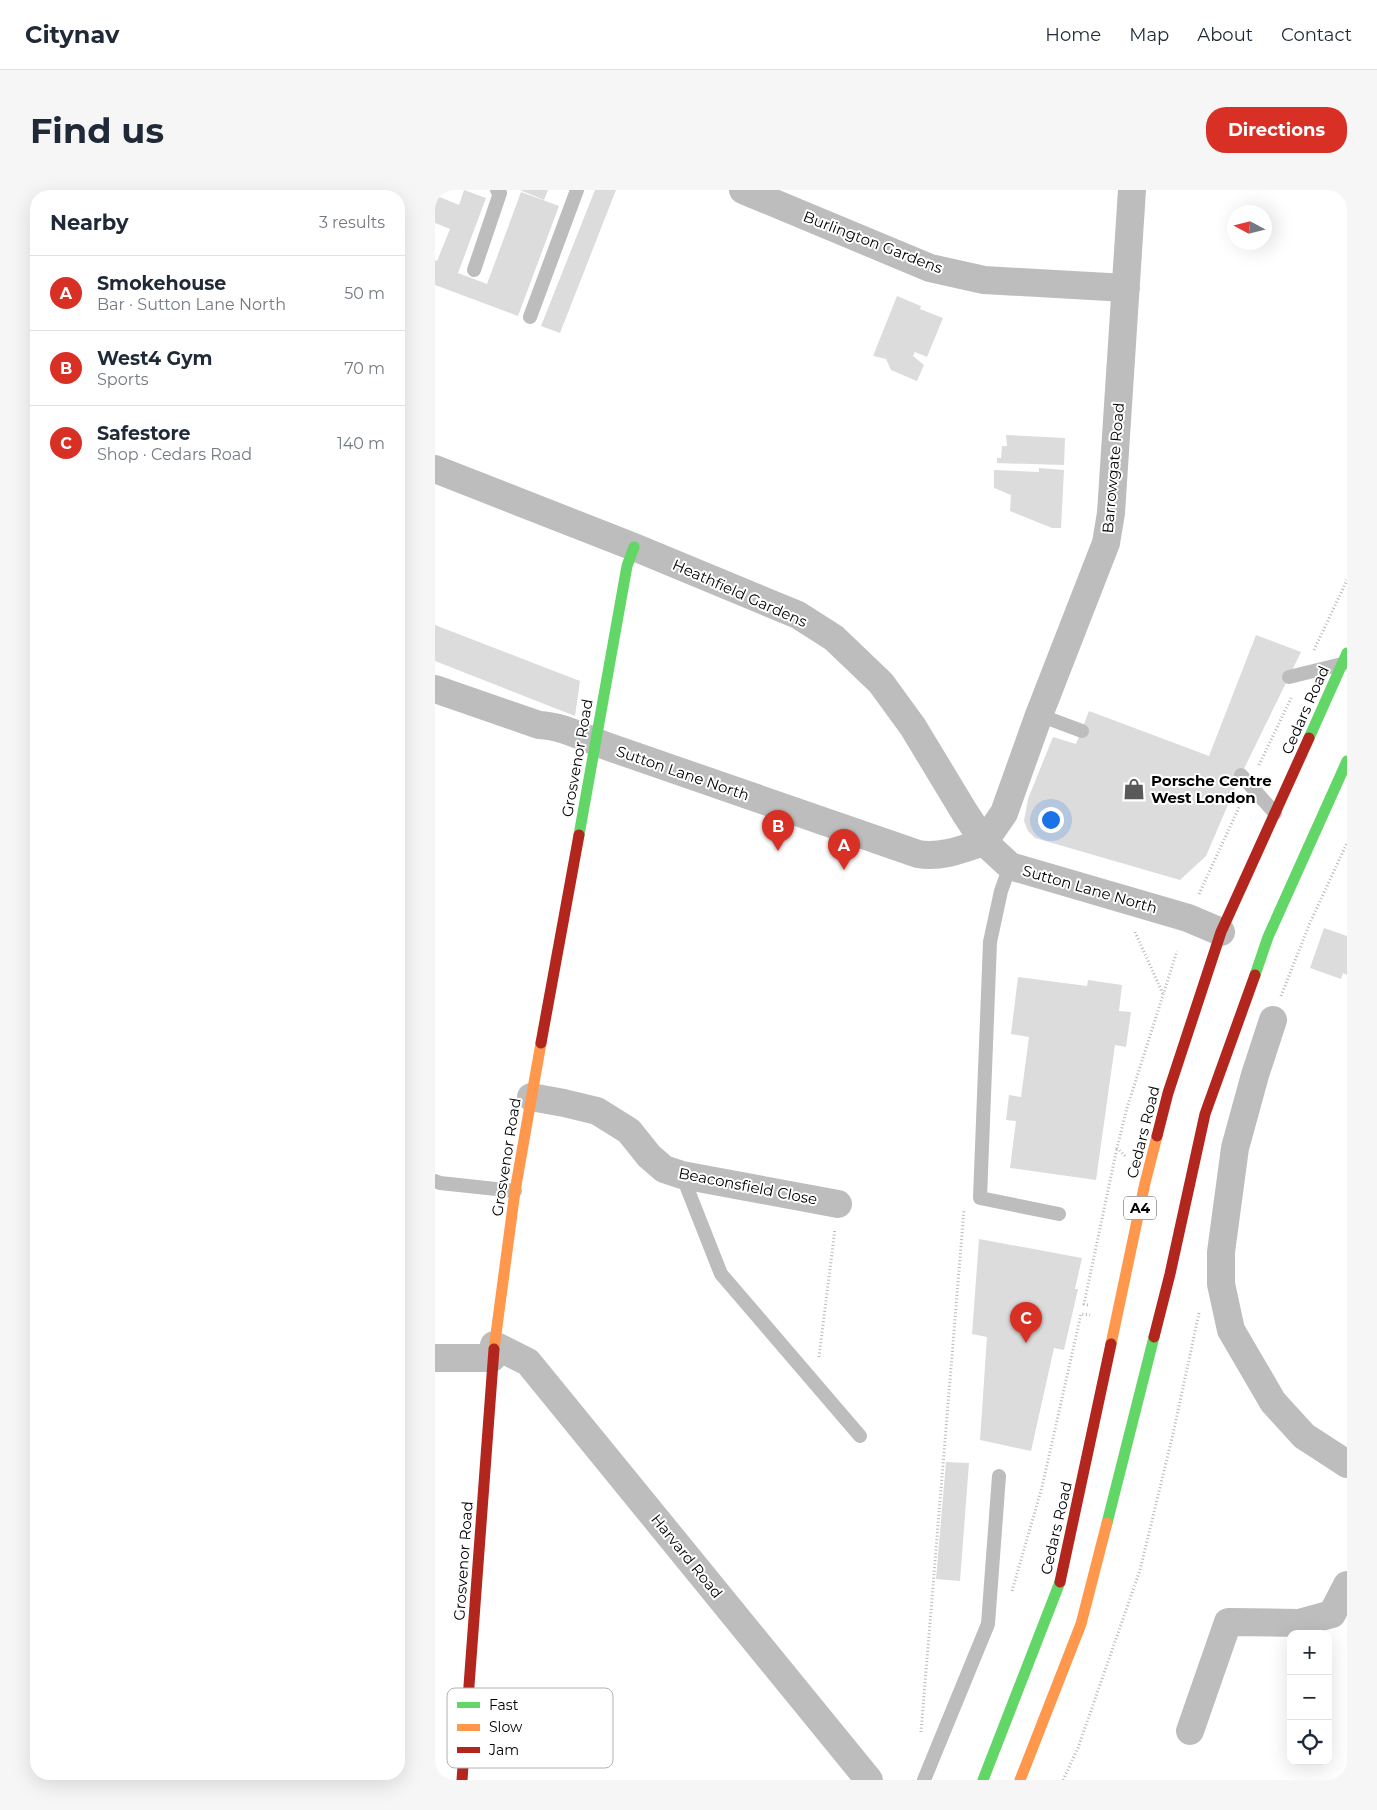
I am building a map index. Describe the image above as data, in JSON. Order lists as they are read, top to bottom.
{
  "streets": {
    "main road": ["Cedars Road", "Grosvenor Road", "A4"],
    "street": [
      "Burlington Gardens",
      "Barrowgate Road",
      "Heathfield Gardens",
      "Sutton Lane North",
      "Beaconsfield Close",
      "Harvard Road"
    ]
  },
  "crossings": [
    ["Burlington Gardens", "Barrowgate Road"],
    ["Barrowgate Road", "Heathfield Gardens"],
    ["Barrowgate Road", "Sutton Lane North"],
    ["Heathfield Gardens", "Grosvenor Road"],
    ["Heathfield Gardens", "Sutton Lane North"],
    ["Cedars Road", "Sutton Lane North"],
    ["Grosvenor Road", "Sutton Lane North"],
    ["Grosvenor Road", "Beaconsfield Close"],
    ["Grosvenor Road", "Harvard Road"]
  ],
  "places": {
    "shop": ["Porsche Centre West London"]
  },
  "legend": ["Fast", "Slow", "Jam"],
  "north": "left",
  "page": {
    "header": "Citynav",
    "nav": [
      "Home",
      "Map",
      "About",
      "Contact"
    ],
    "buttons": "Directions",
    "title": "Find us",
    "heading": ["Nearby", "3 results"],
    "list": [
      {
        "mark": "A",
        "name": "Smokehouse",
        "note": "Bar · Sutton Lane North",
        "value": "50 m"
      },
      {
        "mark": "B",
        "name": "West4 Gym",
        "note": "Sports",
        "value": "70 m"
      },
      {
        "mark": "C",
        "name": "Safestore",
        "note": "Shop · Cedars Road",
        "value": "140 m"
      }
    ],
    "pins": ["B", "A", "C"],
    "map_buttons": ["+", "−"]
  }
}
